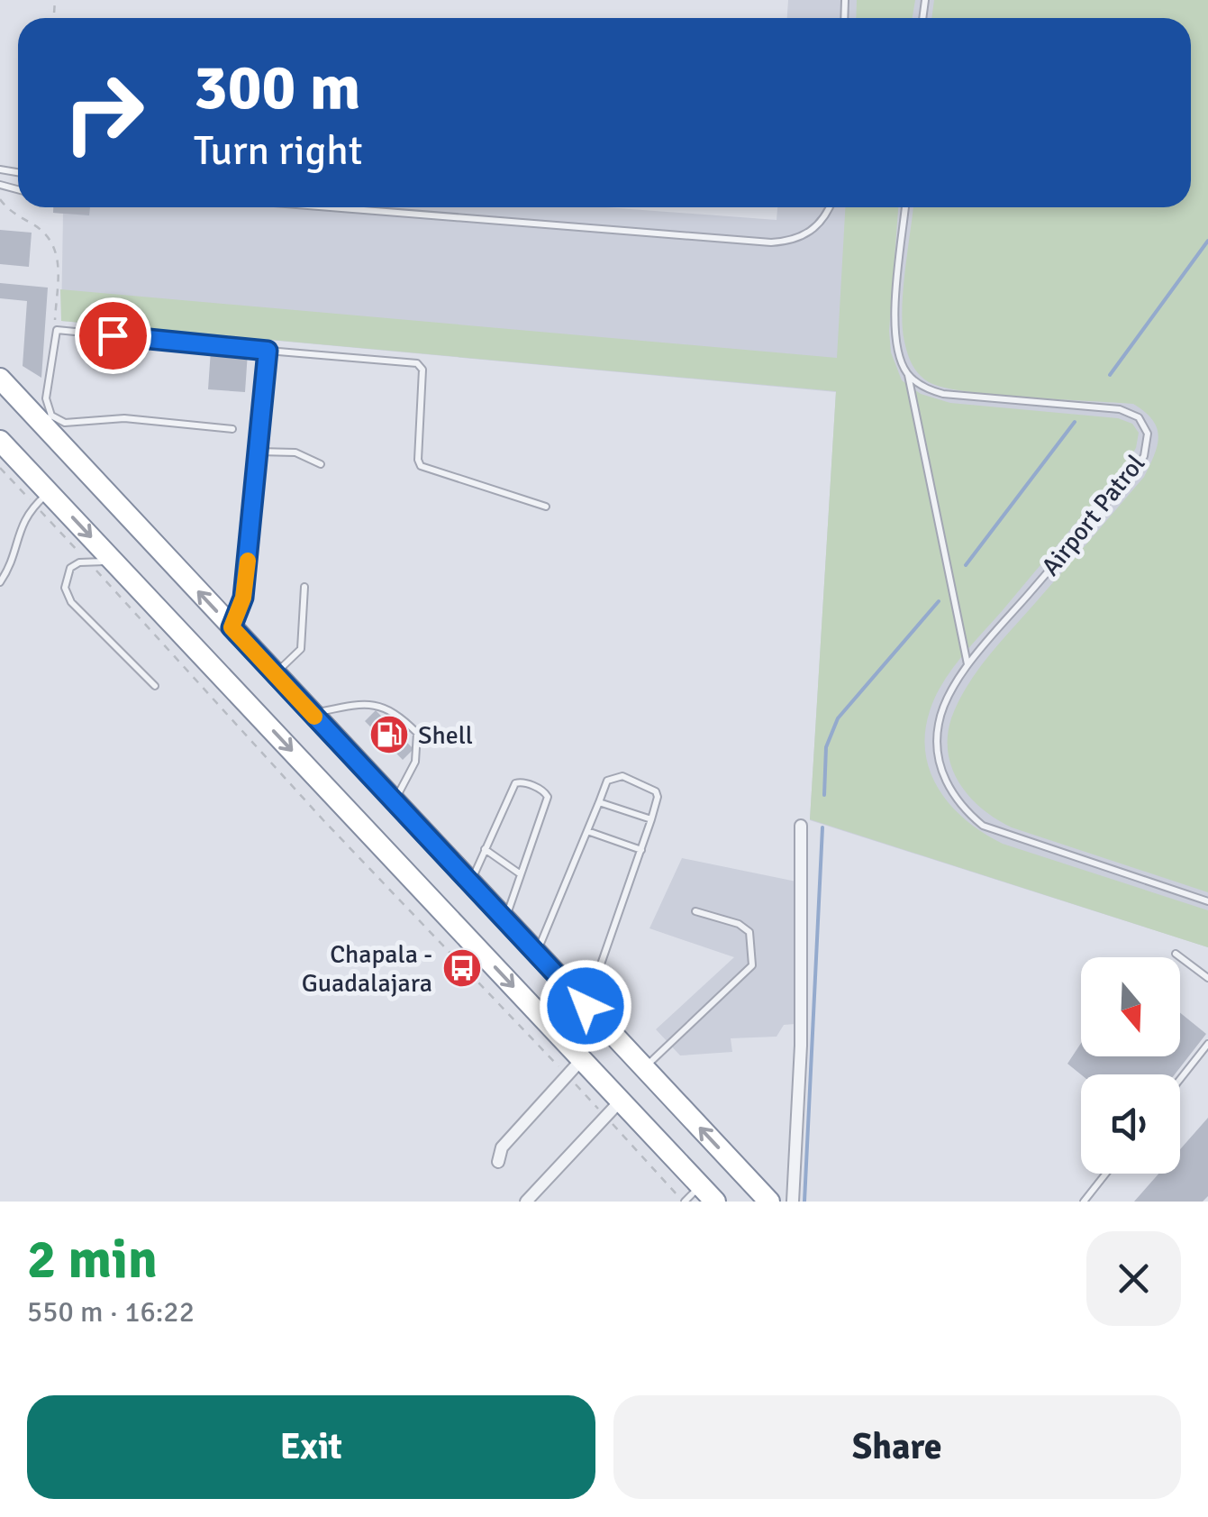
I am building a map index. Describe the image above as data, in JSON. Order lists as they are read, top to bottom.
{
  "streets": {
    "lane": ["Airport Patrol"]
  },
  "places": {
    "fuel station": ["Shell"],
    "bus stop": ["Chapala - Guadalajara"]
  },
  "north": "bottom",
  "page": {
    "turn": ["300 m", "Turn right"],
    "heading": ["2 min", "550 m · 16:22"],
    "buttons": ["Exit", "Share"]
  }
}
